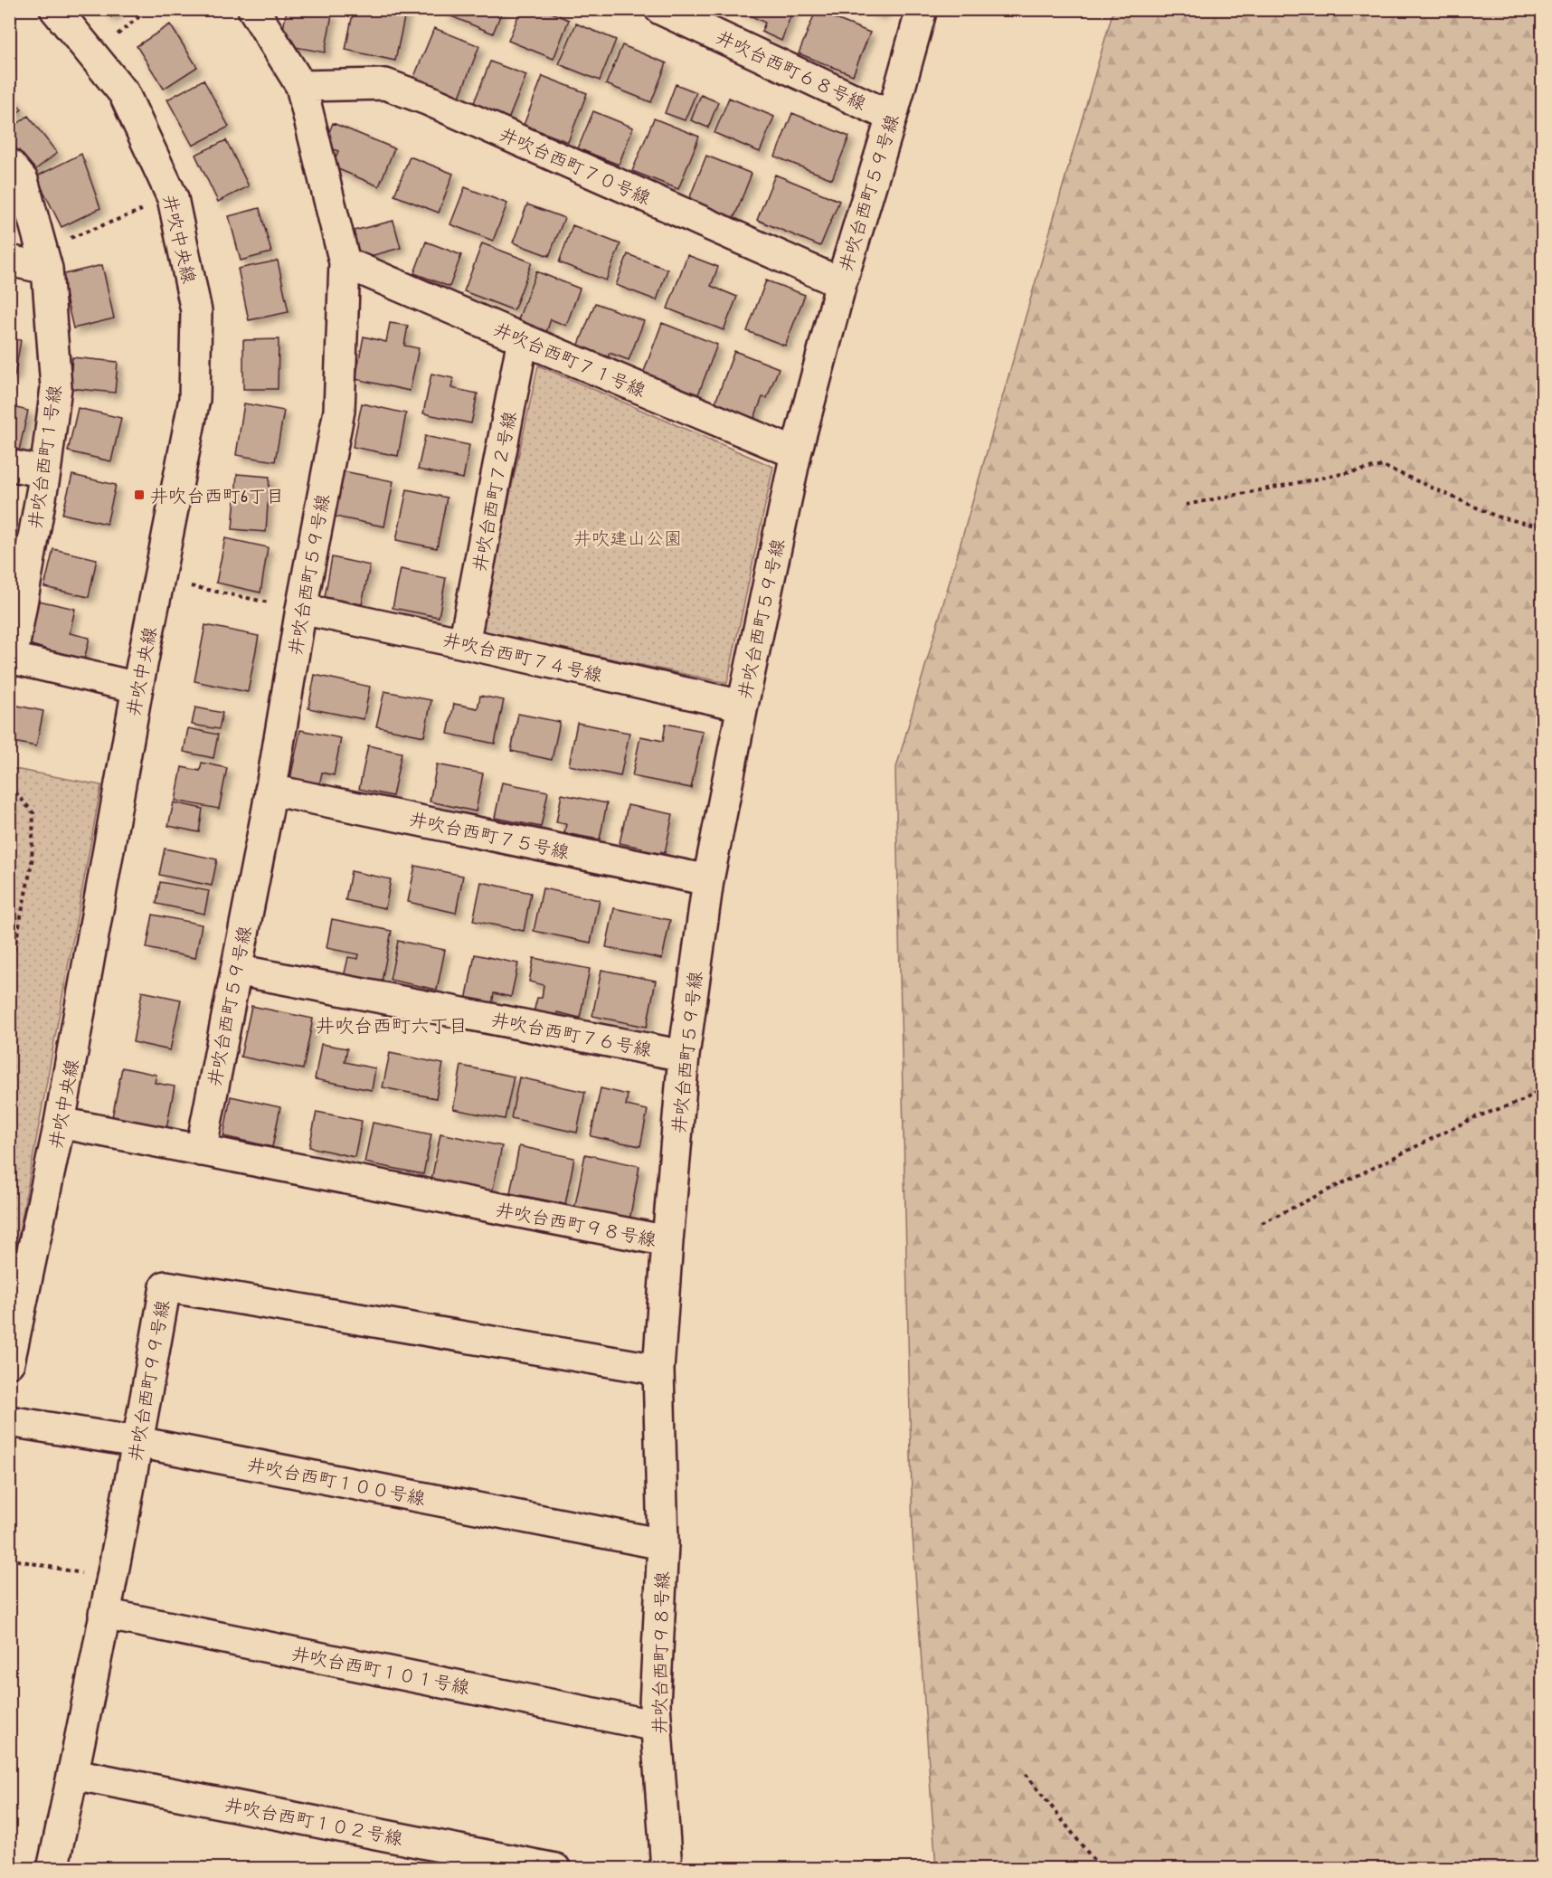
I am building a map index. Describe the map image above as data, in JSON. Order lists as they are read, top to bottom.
{
  "streets": {
    "street": [
      "井吹台西町６８号線",
      "井吹台西町７０号線",
      "井吹台西町５９号線",
      "井吹中央線",
      "井吹台西町７１号線",
      "井吹台西町１号線",
      "井吹台西町７２号線",
      "井吹台西町７４号線",
      "井吹台西町７５号線",
      "井吹台西町７６号線",
      "井吹台西町９８号線",
      "井吹台西町９９号線",
      "井吹台西町１００号線",
      "井吹台西町１０１号線",
      "井吹台西町１０２号線"
    ]
  },
  "crossings": [
    ["井吹台西町６８号線", "井吹台西町５９号線"],
    ["井吹台西町７０号線", "井吹台西町５９号線"],
    ["井吹台西町５９号線", "井吹台西町７１号線"],
    ["井吹台西町５９号線", "井吹台西町７４号線"],
    ["井吹台西町５９号線", "井吹台西町７５号線"],
    ["井吹台西町５９号線", "井吹台西町７６号線"],
    ["井吹台西町５９号線", "井吹台西町９８号線"],
    ["井吹中央線", "井吹台西町１号線"],
    ["井吹中央線", "井吹台西町９８号線"],
    ["井吹台西町７１号線", "井吹台西町７２号線"],
    ["井吹台西町７２号線", "井吹台西町７４号線"],
    ["井吹台西町９８号線", "井吹台西町９９号線"],
    ["井吹台西町９８号線", "井吹台西町１００号線"],
    ["井吹台西町９８号線", "井吹台西町１０１号線"],
    ["井吹台西町９９号線", "井吹台西町１００号線"],
    ["井吹台西町９９号線", "井吹台西町１０１号線"],
    ["井吹台西町９９号線", "井吹台西町１０２号線"]
  ],
  "districts": ["井吹台西町六丁目"],
  "parks": ["井吹建山公園"],
  "places": {
    "transit": ["井吹台西町6丁目"]
  }
}
